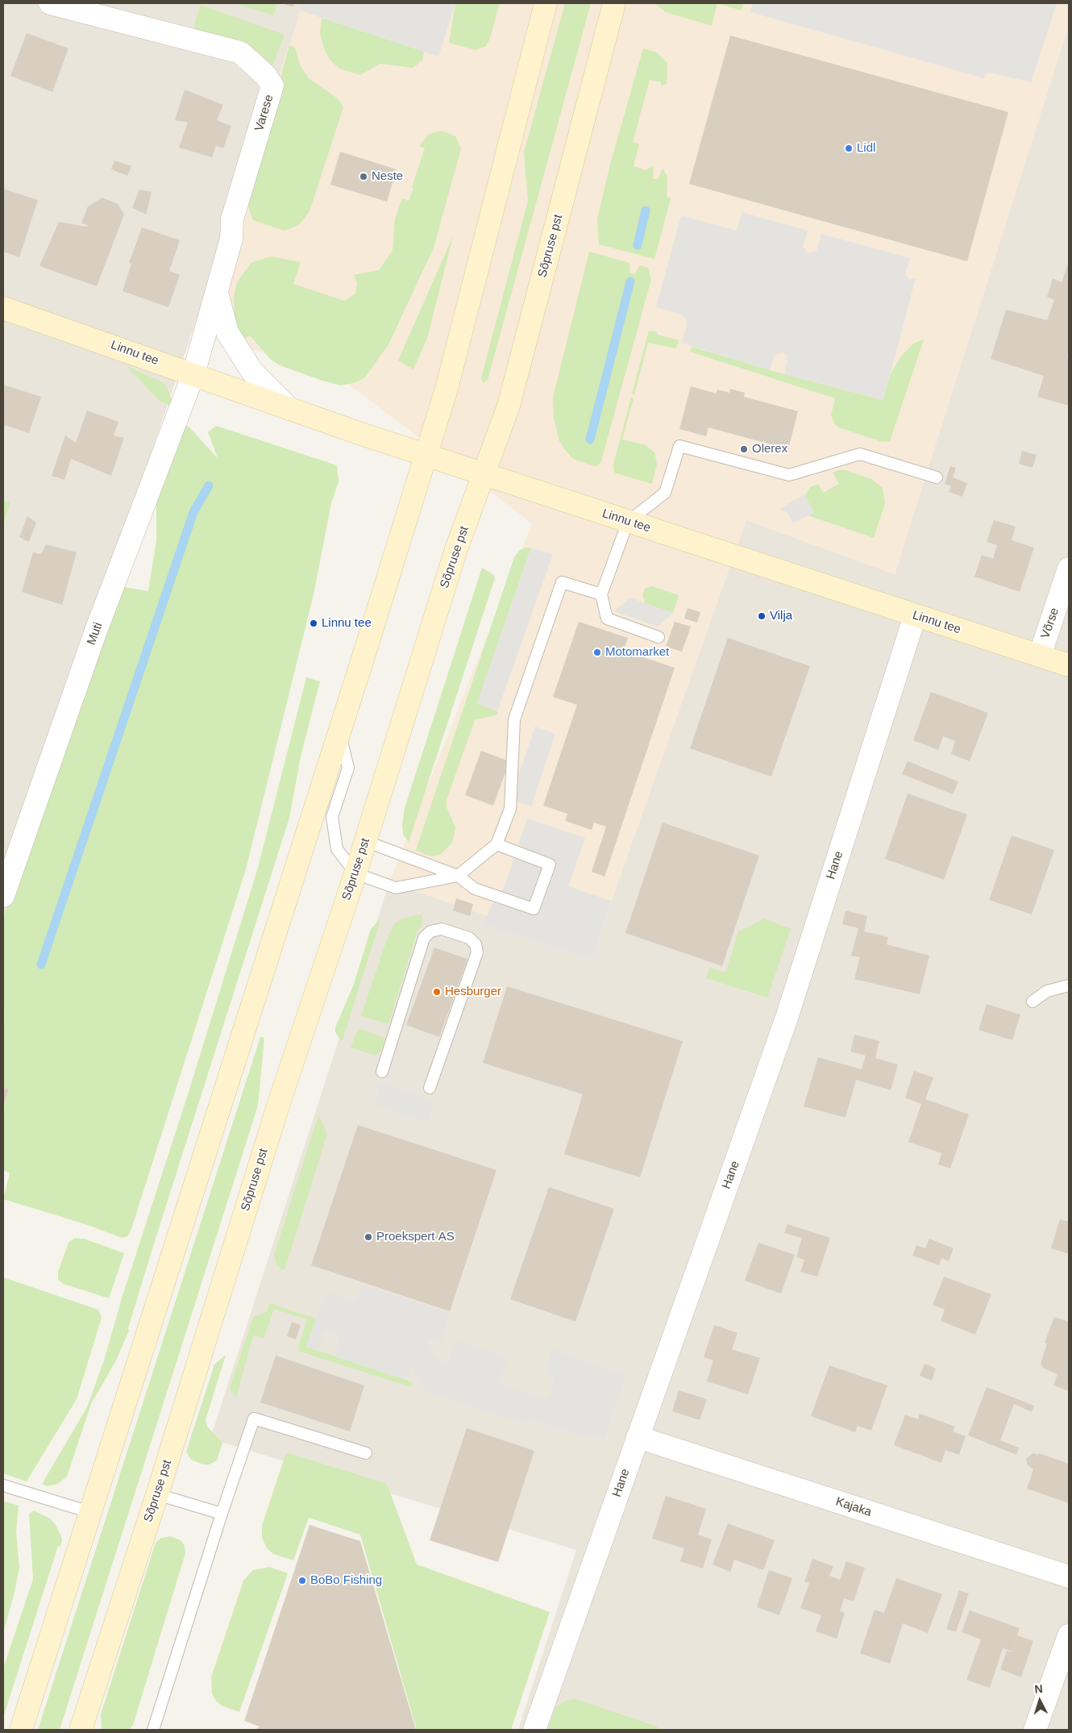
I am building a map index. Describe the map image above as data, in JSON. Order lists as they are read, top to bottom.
{
  "streets": {
    "main road": ["Sõpruse pst", "Linnu tee"],
    "street": [
      "Varese",
      "Võrse",
      "Muti",
      "Hane",
      "Kajaka"
    ]
  },
  "crossings": [
    ["Varese", "Linnu tee"],
    ["Varese", "Muti"],
    ["Sõpruse pst", "Linnu tee"],
    ["Linnu tee", "Võrse"],
    ["Linnu tee", "Muti"],
    ["Linnu tee", "Hane"],
    ["Hane", "Kajaka"]
  ],
  "places": [
    "Lidl",
    "Neste",
    "Olerex",
    "Vilja",
    "Linnu tee",
    "Motomarket",
    "Hesburger",
    "Proekspert AS",
    "BoBo Fishing"
  ],
  "north": "top"
}
